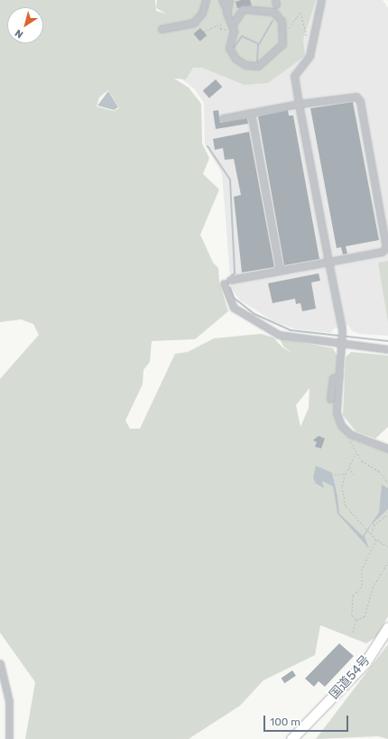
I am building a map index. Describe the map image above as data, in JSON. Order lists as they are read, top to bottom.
{
  "streets": {
    "highway": ["国道54号"]
  },
  "scale_bar": "100 m",
  "north": "bottom left"
}
